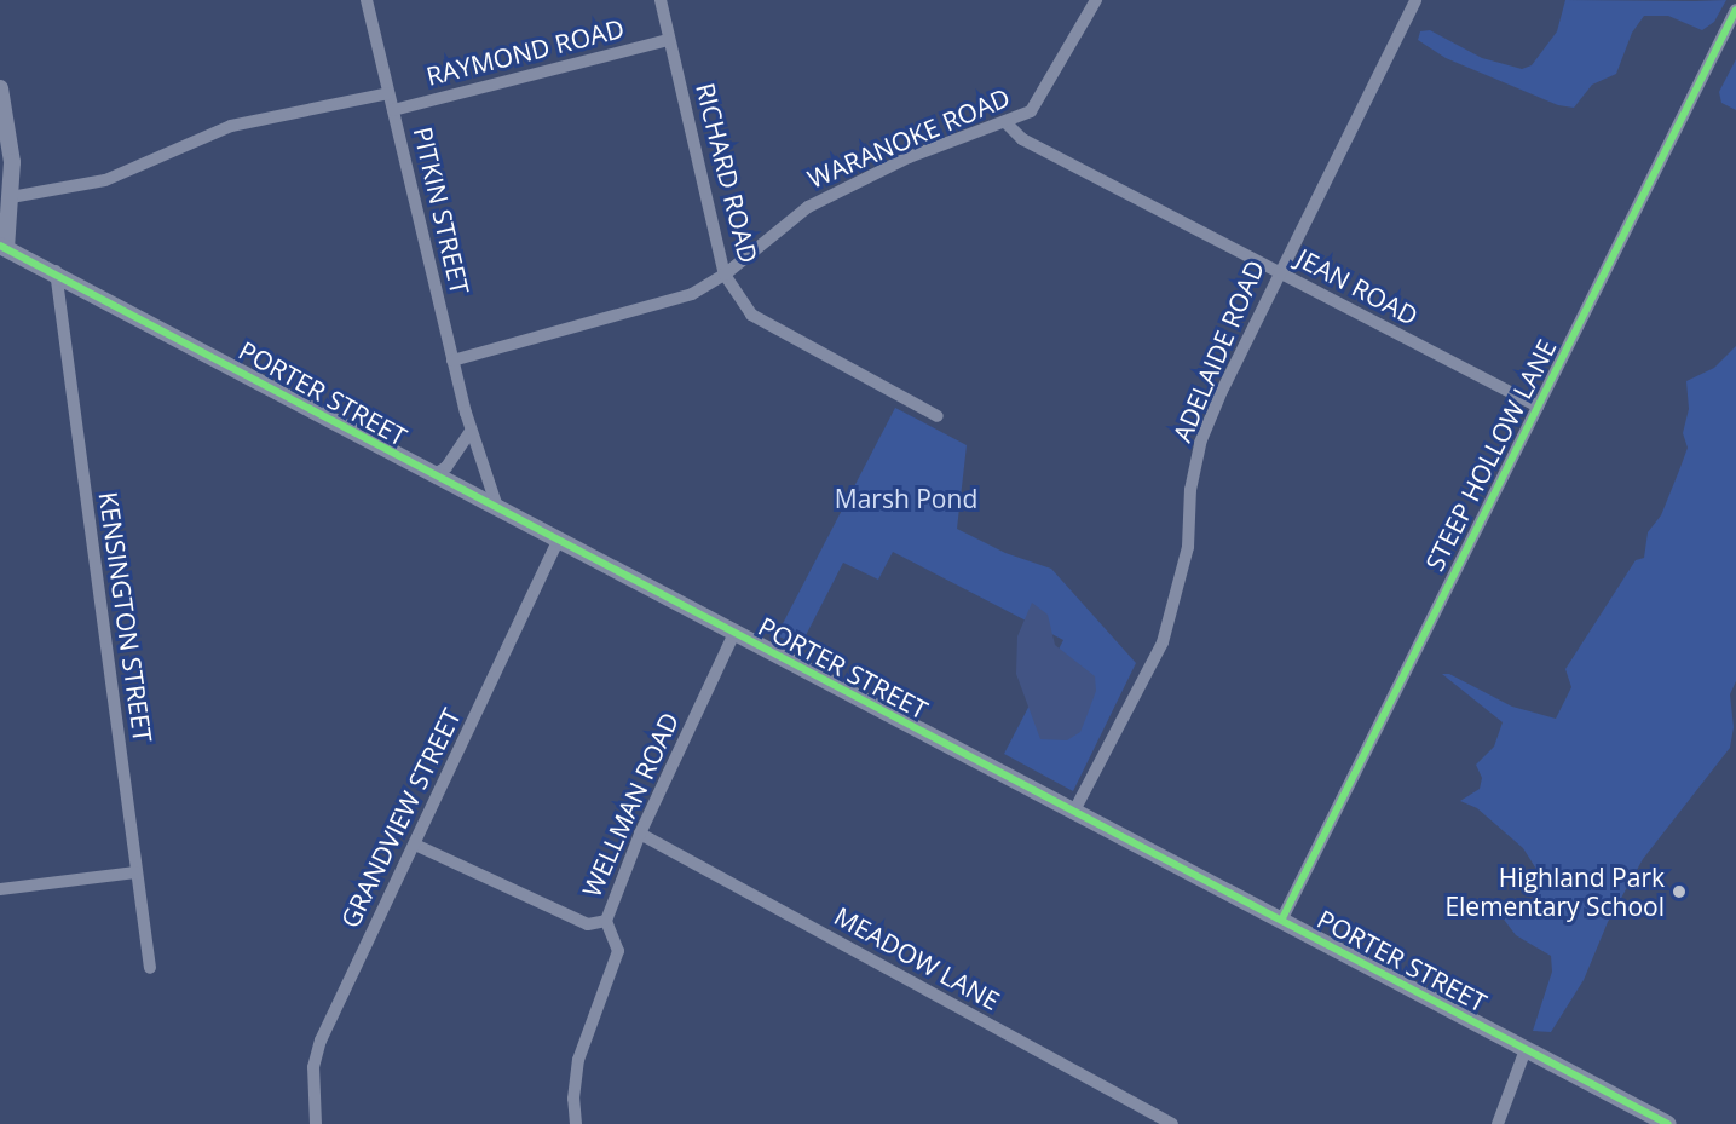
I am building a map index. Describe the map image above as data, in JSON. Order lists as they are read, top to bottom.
{
  "streets": {
    "street": [
      "RAYMOND ROAD",
      "WARANOKE ROAD",
      "RICHARD ROAD",
      "PITKIN STREET",
      "JEAN ROAD",
      "ADELAIDE ROAD",
      "PORTER STREET",
      "STEEP HOLLOW LANE",
      "KENSINGTON STREET",
      "WELLMAN ROAD",
      "GRANDVIEW STREET",
      "MEADOW LANE"
    ]
  },
  "crossings": [
    ["RAYMOND ROAD", "RICHARD ROAD"],
    ["RAYMOND ROAD", "PITKIN STREET"],
    ["WARANOKE ROAD", "RICHARD ROAD"],
    ["WARANOKE ROAD", "PITKIN STREET"],
    ["WARANOKE ROAD", "JEAN ROAD"],
    ["PITKIN STREET", "PORTER STREET"],
    ["JEAN ROAD", "ADELAIDE ROAD"],
    ["JEAN ROAD", "STEEP HOLLOW LANE"],
    ["ADELAIDE ROAD", "PORTER STREET"],
    ["PORTER STREET", "STEEP HOLLOW LANE"],
    ["PORTER STREET", "KENSINGTON STREET"],
    ["PORTER STREET", "WELLMAN ROAD"],
    ["PORTER STREET", "GRANDVIEW STREET"],
    ["WELLMAN ROAD", "MEADOW LANE"]
  ],
  "parks": ["Marsh Pond"],
  "places": ["Highland Park Elementary School"]
}
